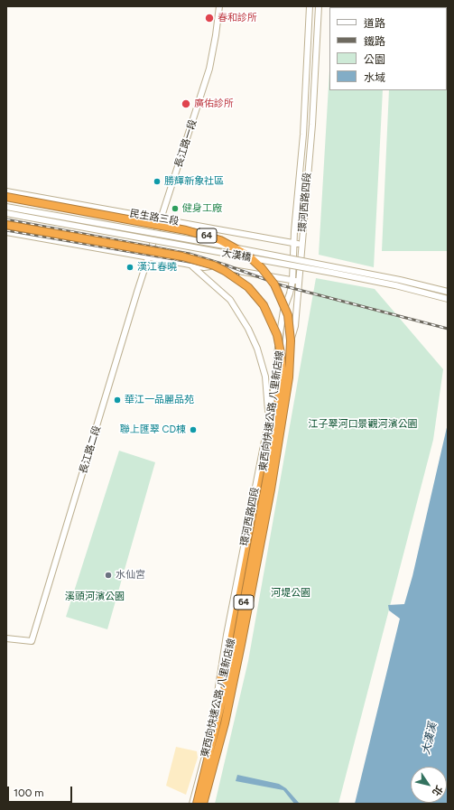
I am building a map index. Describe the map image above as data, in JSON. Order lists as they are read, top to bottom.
{
  "streets": {
    "highway": ["64", "東西向快速公路 八里新店線"],
    "street": [
      "長江路一段",
      "環河西路四段",
      "民生路三段",
      "大漢橋",
      "長江路二段"
    ]
  },
  "crossings": [
    ["長江路一段", "民生路三段"],
    ["長江路一段", "長江路二段"],
    ["環河西路四段", "民生路三段"],
    ["環河西路四段", "東西向快速公路 八里新店線"]
  ],
  "water": ["大漢溪"],
  "parks": ["江子翠河口景觀河濱公園", "河堤公園", "溪頭河濱公園"],
  "places": [
    "春和診所",
    "廣佑診所",
    "勝輝新象社區",
    "健身工廠",
    "漢江春曉",
    "華江一品麗品苑",
    "聯上匯翠 CD棟",
    "水仙宮"
  ],
  "legend": [
    "道路",
    "鐵路",
    "公園",
    "水域"
  ],
  "scale_bar": "100 m",
  "north": "bottom right"
}
